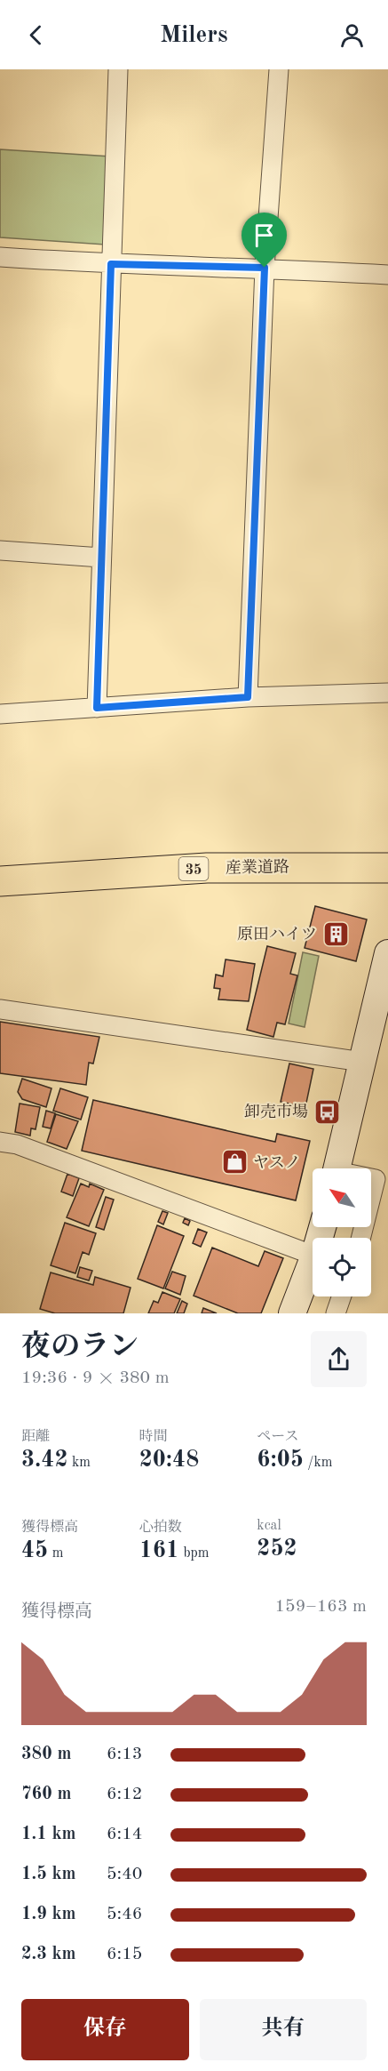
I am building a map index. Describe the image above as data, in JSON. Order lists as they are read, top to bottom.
{
  "streets": {
    "main road": ["産業道路", "35"]
  },
  "places": {
    "building": ["原田ハイツ"],
    "bus stop": ["卸売市場"],
    "shop": ["ヤスノ"]
  },
  "north": "top left",
  "page": {
    "header": "Milers",
    "heading": ["夜のラン", "19:36 · 9 × 380 m"],
    "stats": [
      ["距離", "3.42 km"],
      ["時間", "20:48"],
      ["ペース", "6:05 /km"],
      ["獲得標高", "45 m"],
      ["心拍数", "161 bpm"],
      ["kcal", "252"]
    ],
    "chart": ["獲得標高", "159–163 m"],
    "list": [
      {
        "name": "380 m",
        "note": "6:13"
      },
      {
        "name": "760 m",
        "note": "6:12"
      },
      {
        "name": "1.1 km",
        "note": "6:14"
      },
      {
        "name": "1.5 km",
        "note": "5:40"
      },
      {
        "name": "1.9 km",
        "note": "5:46"
      },
      {
        "name": "2.3 km",
        "note": "6:15"
      }
    ],
    "buttons": ["保存", "共有"]
  }
}
